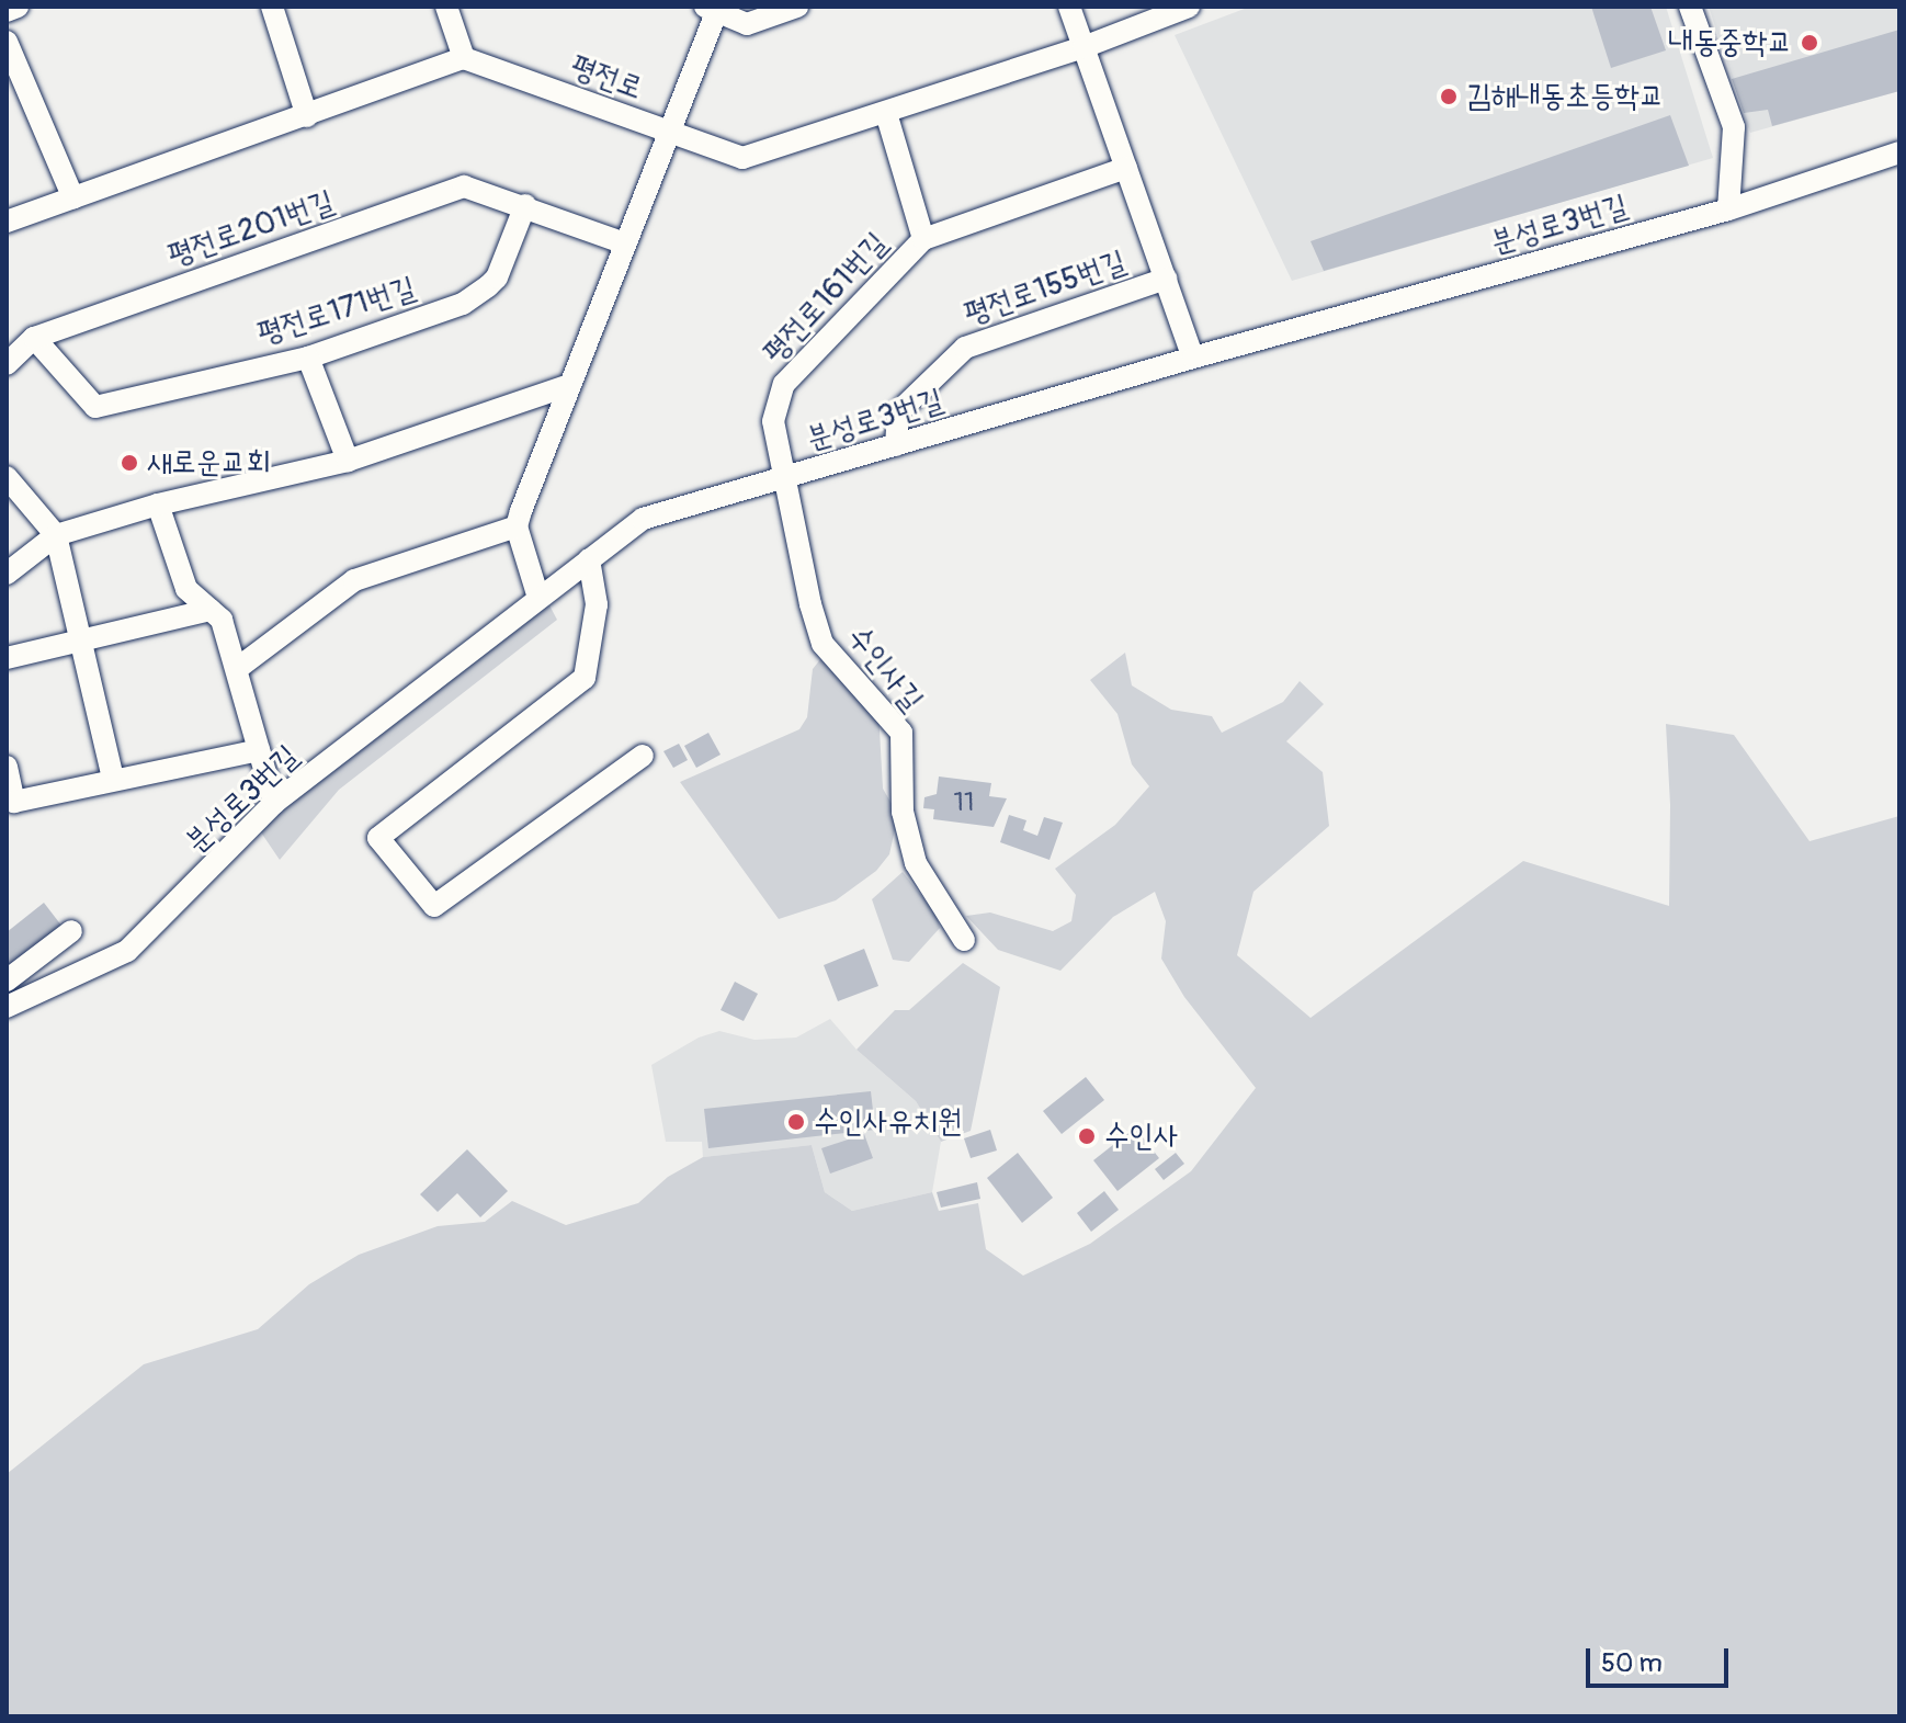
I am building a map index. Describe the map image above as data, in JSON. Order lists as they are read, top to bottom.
{
  "streets": {
    "street": [
      "평전로",
      "분성로3번길",
      "평전로201번길",
      "평전로155번길",
      "평전로161번길",
      "평전로171번길",
      "수인사길"
    ]
  },
  "crossings": [
    ["평전로", "평전로155번길"],
    ["평전로", "평전로161번길"],
    ["분성로3번길", "평전로155번길"],
    ["분성로3번길", "평전로161번길"],
    ["분성로3번길", "수인사길"],
    ["평전로201번길", "평전로171번길"],
    ["평전로161번길", "수인사길"]
  ],
  "places": [
    "내동중학교",
    "김해내동초등학교",
    "새로운교회",
    "수인사유치원",
    "수인사"
  ],
  "house_numbers": ["11"],
  "scale_bar": "50 m"
}
